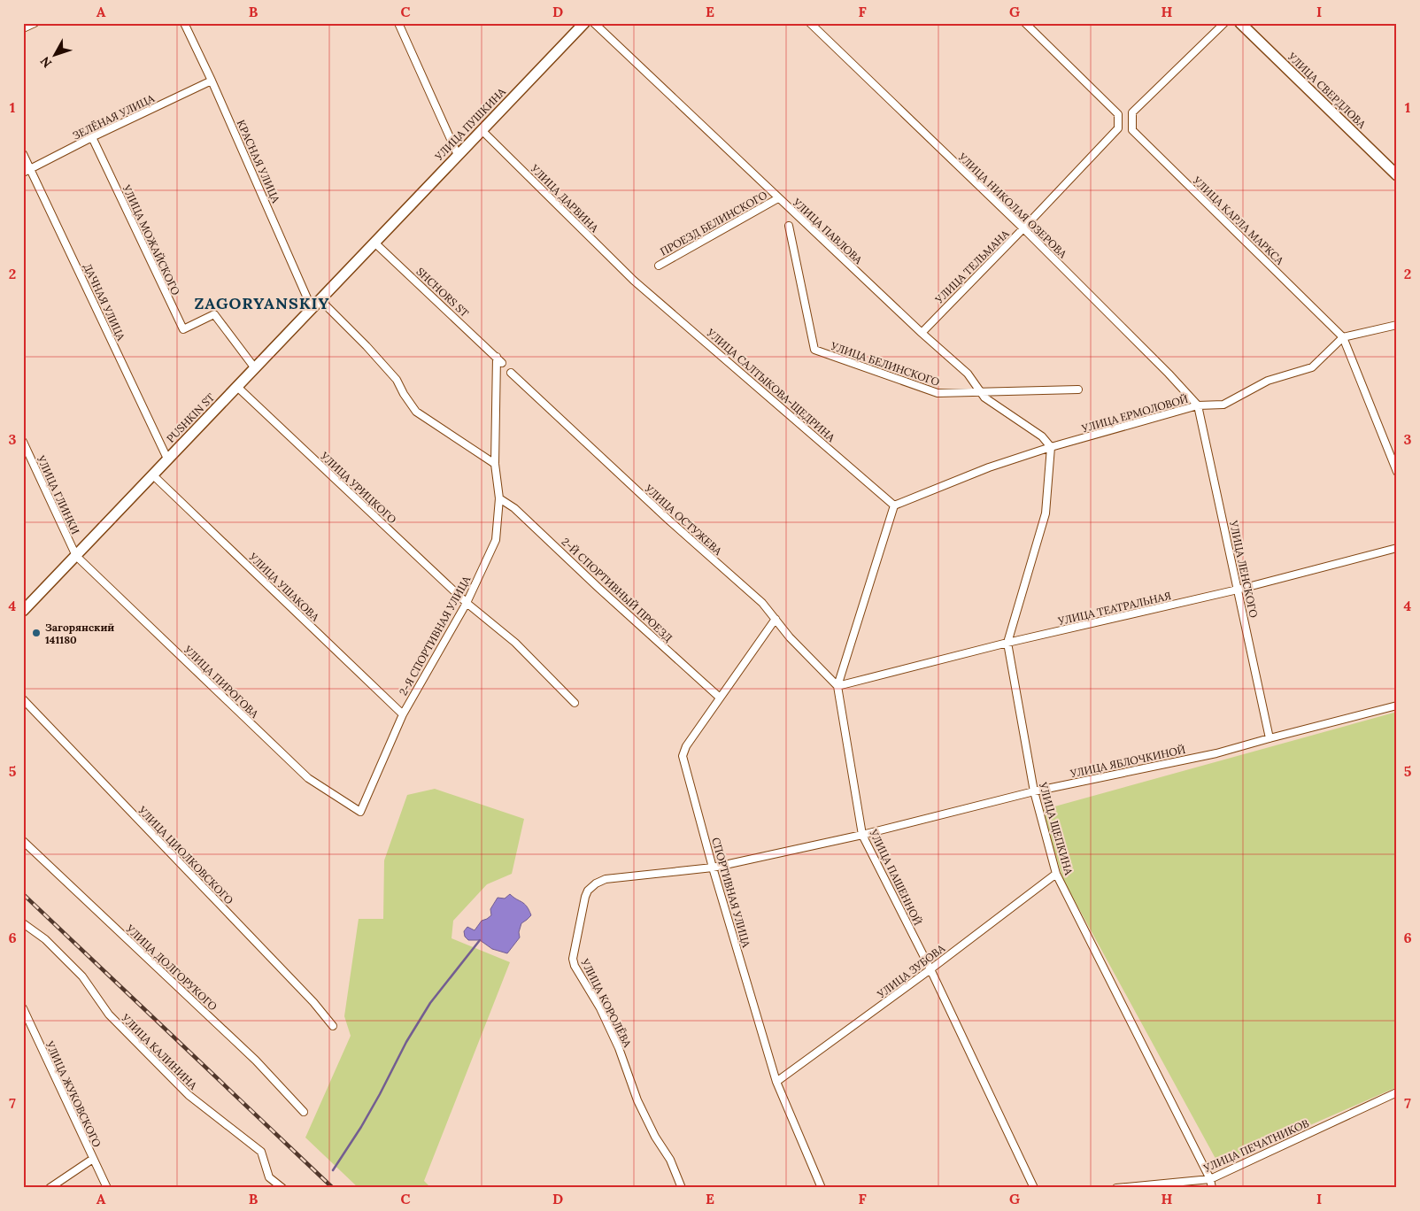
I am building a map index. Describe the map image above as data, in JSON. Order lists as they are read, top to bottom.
{
  "streets": {
    "main road": ["УЛИЦА СВЕРДЛОВА", "УЛИЦА ПУШКИНА", "PUSHKIN ST"],
    "street": [
      "ЗЕЛЁНАЯ УЛИЦА",
      "КРАСНАЯ УЛИЦА",
      "УЛИЦА ДАРВИНА",
      "УЛИЦА НИКОЛАЯ ОЗЕРОВА",
      "УЛИЦА КАРЛА МАРКСА",
      "ПРОЕЗД БЕЛИНСКОГО",
      "УЛИЦА ПАВЛОВА",
      "УЛИЦА МОЖАЙСКОГО",
      "УЛИЦА ТЕЛЬМАНА",
      "SHCHORS ST",
      "ДАЧНАЯ УЛИЦА",
      "УЛИЦА БЕЛИНСКОГО",
      "УЛИЦА САЛТЫКОВА-ЩЕДРИНА",
      "УЛИЦА ЕРМОЛОВОЙ",
      "УЛИЦА УРИЦКОГО",
      "УЛИЦА ГЛИНКИ",
      "УЛИЦА ОСТУЖЕВА",
      "УЛИЦА ЛЕНСКОГО",
      "УЛИЦА УШАКОВА",
      "2-Й СПОРТИВНЫЙ ПРОЕЗД",
      "УЛИЦА ТЕАТРАЛЬНАЯ",
      "2-Я СПОРТИВНАЯ УЛИЦА",
      "УЛИЦА ПИРОГОВА",
      "УЛИЦА ЯБЛОЧКИНОЙ",
      "УЛИЦА ЩЕПКИНА",
      "УЛИЦА ЦИОЛКОВСКОГО",
      "УЛИЦА ПАШЕННОЙ",
      "СПОРТИВНАЯ УЛИЦА",
      "УЛИЦА ДОЛГОРУКОГО",
      "УЛИЦА ЗУБОВА",
      "УЛИЦА КОРОЛЁВА",
      "УЛИЦА КАЛИНИНА",
      "УЛИЦА ЖУКОВСКОГО",
      "УЛИЦА ПЕЧАТНИКОВ"
    ]
  },
  "crossings": [
    ["ЗЕЛЁНАЯ УЛИЦА", "КРАСНАЯ УЛИЦА"],
    ["ЗЕЛЁНАЯ УЛИЦА", "УЛИЦА МОЖАЙСКОГО"],
    ["ЗЕЛЁНАЯ УЛИЦА", "ДАЧНАЯ УЛИЦА"],
    ["УЛИЦА ПУШКИНА", "УЛИЦА ДАРВИНА"],
    ["УЛИЦА ПУШКИНА", "SHCHORS ST"],
    ["УЛИЦА ПУШКИНА", "PUSHKIN ST"],
    ["КРАСНАЯ УЛИЦА", "PUSHKIN ST"],
    ["УЛИЦА ДАРВИНА", "УЛИЦА САЛТЫКОВА-ЩЕДРИНА"],
    ["УЛИЦА НИКОЛАЯ ОЗЕРОВА", "УЛИЦА ТЕЛЬМАНА"],
    ["УЛИЦА НИКОЛАЯ ОЗЕРОВА", "УЛИЦА ЕРМОЛОВОЙ"],
    ["УЛИЦА НИКОЛАЯ ОЗЕРОВА", "УЛИЦА ЛЕНСКОГО"],
    ["УЛИЦА КАРЛА МАРКСА", "УЛИЦА ЕРМОЛОВОЙ"],
    ["ПРОЕЗД БЕЛИНСКОГО", "УЛИЦА ПАВЛОВА"],
    ["УЛИЦА ПАВЛОВА", "УЛИЦА ТЕЛЬМАНА"],
    ["УЛИЦА ПАВЛОВА", "УЛИЦА БЕЛИНСКОГО"],
    ["УЛИЦА ПАВЛОВА", "УЛИЦА ЕРМОЛОВОЙ"],
    ["УЛИЦА ПАВЛОВА", "УЛИЦА ЩЕПКИНА"],
    ["УЛИЦА МОЖАЙСКОГО", "PUSHKIN ST"],
    ["SHCHORS ST", "PUSHKIN ST"],
    ["SHCHORS ST", "2-Я СПОРТИВНАЯ УЛИЦА"],
    ["ДАЧНАЯ УЛИЦА", "PUSHKIN ST"],
    ["УЛИЦА САЛТЫКОВА-ЩЕДРИНА", "УЛИЦА ЕРМОЛОВОЙ"],
    ["УЛИЦА САЛТЫКОВА-ЩЕДРИНА", "УЛИЦА ПАШЕННОЙ"],
    ["УЛИЦА ЕРМОЛОВОЙ", "УЛИЦА ЛЕНСКОГО"],
    ["УЛИЦА ЕРМОЛОВОЙ", "УЛИЦА ЩЕПКИНА"],
    ["УЛИЦА ЕРМОЛОВОЙ", "УЛИЦА ПАШЕННОЙ"],
    ["PUSHKIN ST", "УЛИЦА УРИЦКОГО"],
    ["PUSHKIN ST", "УЛИЦА ГЛИНКИ"],
    ["PUSHKIN ST", "УЛИЦА УШАКОВА"],
    ["PUSHKIN ST", "УЛИЦА ПИРОГОВА"],
    ["УЛИЦА УРИЦКОГО", "2-Я СПОРТИВНАЯ УЛИЦА"],
    ["УЛИЦА ГЛИНКИ", "УЛИЦА ПИРОГОВА"],
    ["УЛИЦА ОСТУЖЕВА", "УЛИЦА ТЕАТРАЛЬНАЯ"],
    ["УЛИЦА ОСТУЖЕВА", "УЛИЦА ПАШЕННОЙ"],
    ["УЛИЦА ОСТУЖЕВА", "СПОРТИВНАЯ УЛИЦА"],
    ["УЛИЦА ЛЕНСКОГО", "УЛИЦА ТЕАТРАЛЬНАЯ"],
    ["УЛИЦА ЛЕНСКОГО", "УЛИЦА ЯБЛОЧКИНОЙ"],
    ["УЛИЦА УШАКОВА", "2-Я СПОРТИВНАЯ УЛИЦА"],
    ["2-Й СПОРТИВНЫЙ ПРОЕЗД", "2-Я СПОРТИВНАЯ УЛИЦА"],
    ["2-Й СПОРТИВНЫЙ ПРОЕЗД", "СПОРТИВНАЯ УЛИЦА"],
    ["УЛИЦА ТЕАТРАЛЬНАЯ", "УЛИЦА ЩЕПКИНА"],
    ["УЛИЦА ТЕАТРАЛЬНАЯ", "УЛИЦА ПАШЕННОЙ"],
    ["2-Я СПОРТИВНАЯ УЛИЦА", "УЛИЦА ПИРОГОВА"],
    ["УЛИЦА ЯБЛОЧКИНОЙ", "УЛИЦА ЩЕПКИНА"],
    ["УЛИЦА ЯБЛОЧКИНОЙ", "УЛИЦА ПАШЕННОЙ"],
    ["УЛИЦА ЯБЛОЧКИНОЙ", "УЛИЦА КОРОЛЁВА"],
    ["УЛИЦА ЩЕПКИНА", "УЛИЦА ЗУБОВА"],
    ["УЛИЦА ЩЕПКИНА", "УЛИЦА ПЕЧАТНИКОВ"],
    ["УЛИЦА ПАШЕННОЙ", "УЛИЦА ЗУБОВА"],
    ["УЛИЦА ПАШЕННОЙ", "УЛИЦА КОРОЛЁВА"],
    ["СПОРТИВНАЯ УЛИЦА", "УЛИЦА ЗУБОВА"],
    ["СПОРТИВНАЯ УЛИЦА", "УЛИЦА КОРОЛЁВА"]
  ],
  "districts": ["ZAGORYANSKIY"],
  "places": ["Загорянский 141180"],
  "north": "bottom left",
  "grid": {
    "columns": [
      "A",
      "B",
      "C",
      "D",
      "E",
      "F",
      "G",
      "H",
      "I"
    ],
    "rows": [
      "1",
      "2",
      "3",
      "4",
      "5",
      "6",
      "7"
    ]
  }
}
